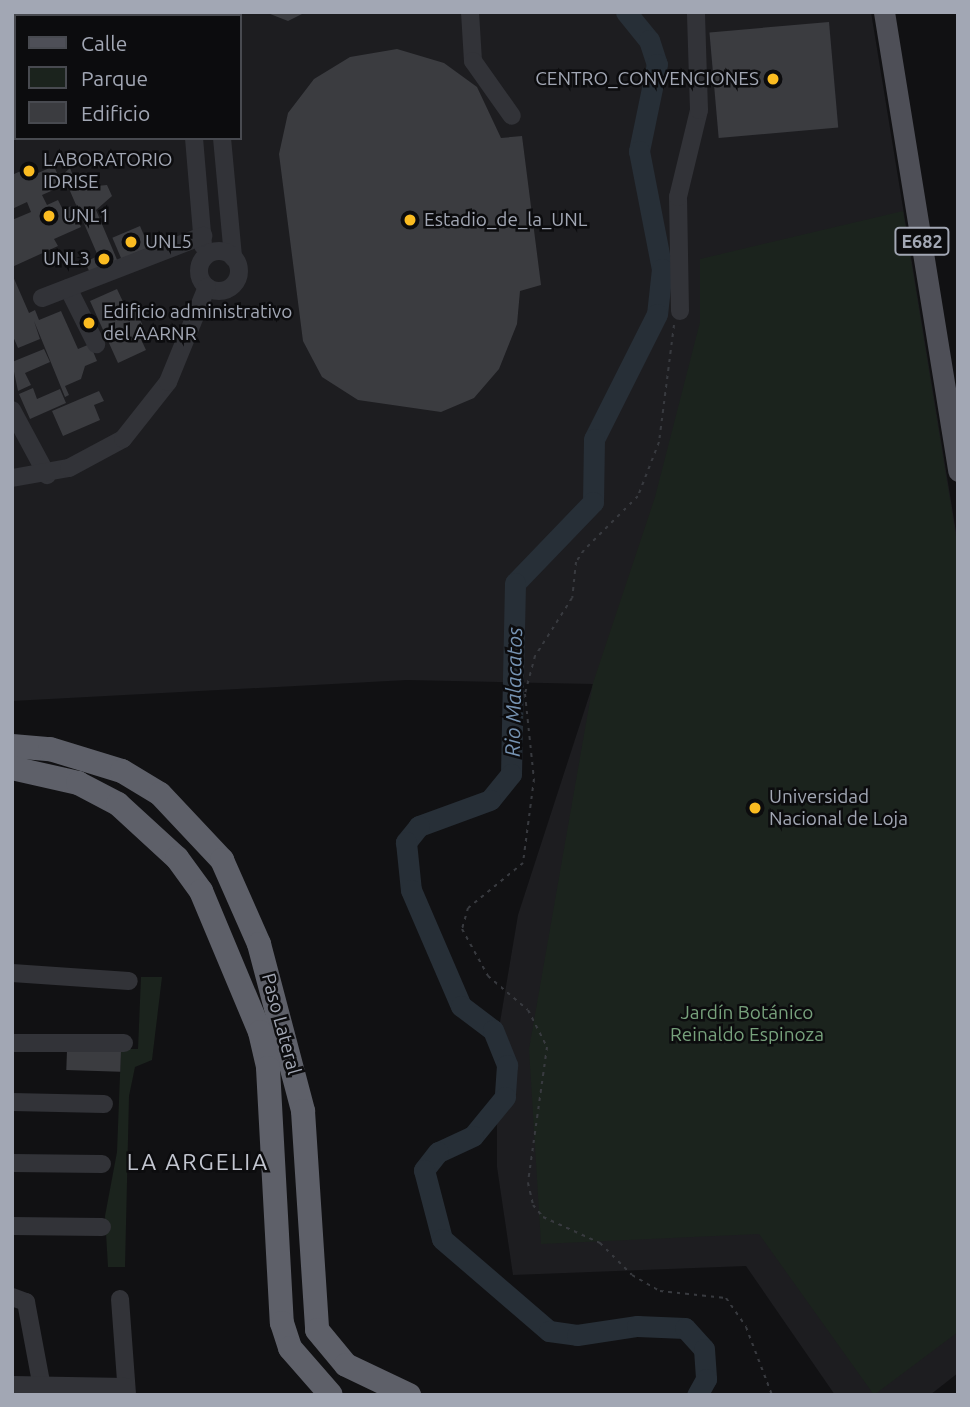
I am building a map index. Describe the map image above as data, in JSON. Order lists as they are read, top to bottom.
{
  "streets": {
    "highway": ["Paso Lateral"],
    "main road": ["E682"]
  },
  "districts": ["LA ARGELIA"],
  "water": ["Rio Malacatos"],
  "parks": ["Jardín Botánico Reinaldo Espinoza"],
  "places": [
    "CENTRO_CONVENCIONES",
    "LABORATORIO IDRISE",
    "UNL1",
    "Estadio_de_la_UNL",
    "UNL5",
    "UNL3",
    "Edificio administrativo del AARNR",
    "Universidad Nacional de Loja"
  ],
  "legend": ["Calle", "Parque", "Edificio"]
}
